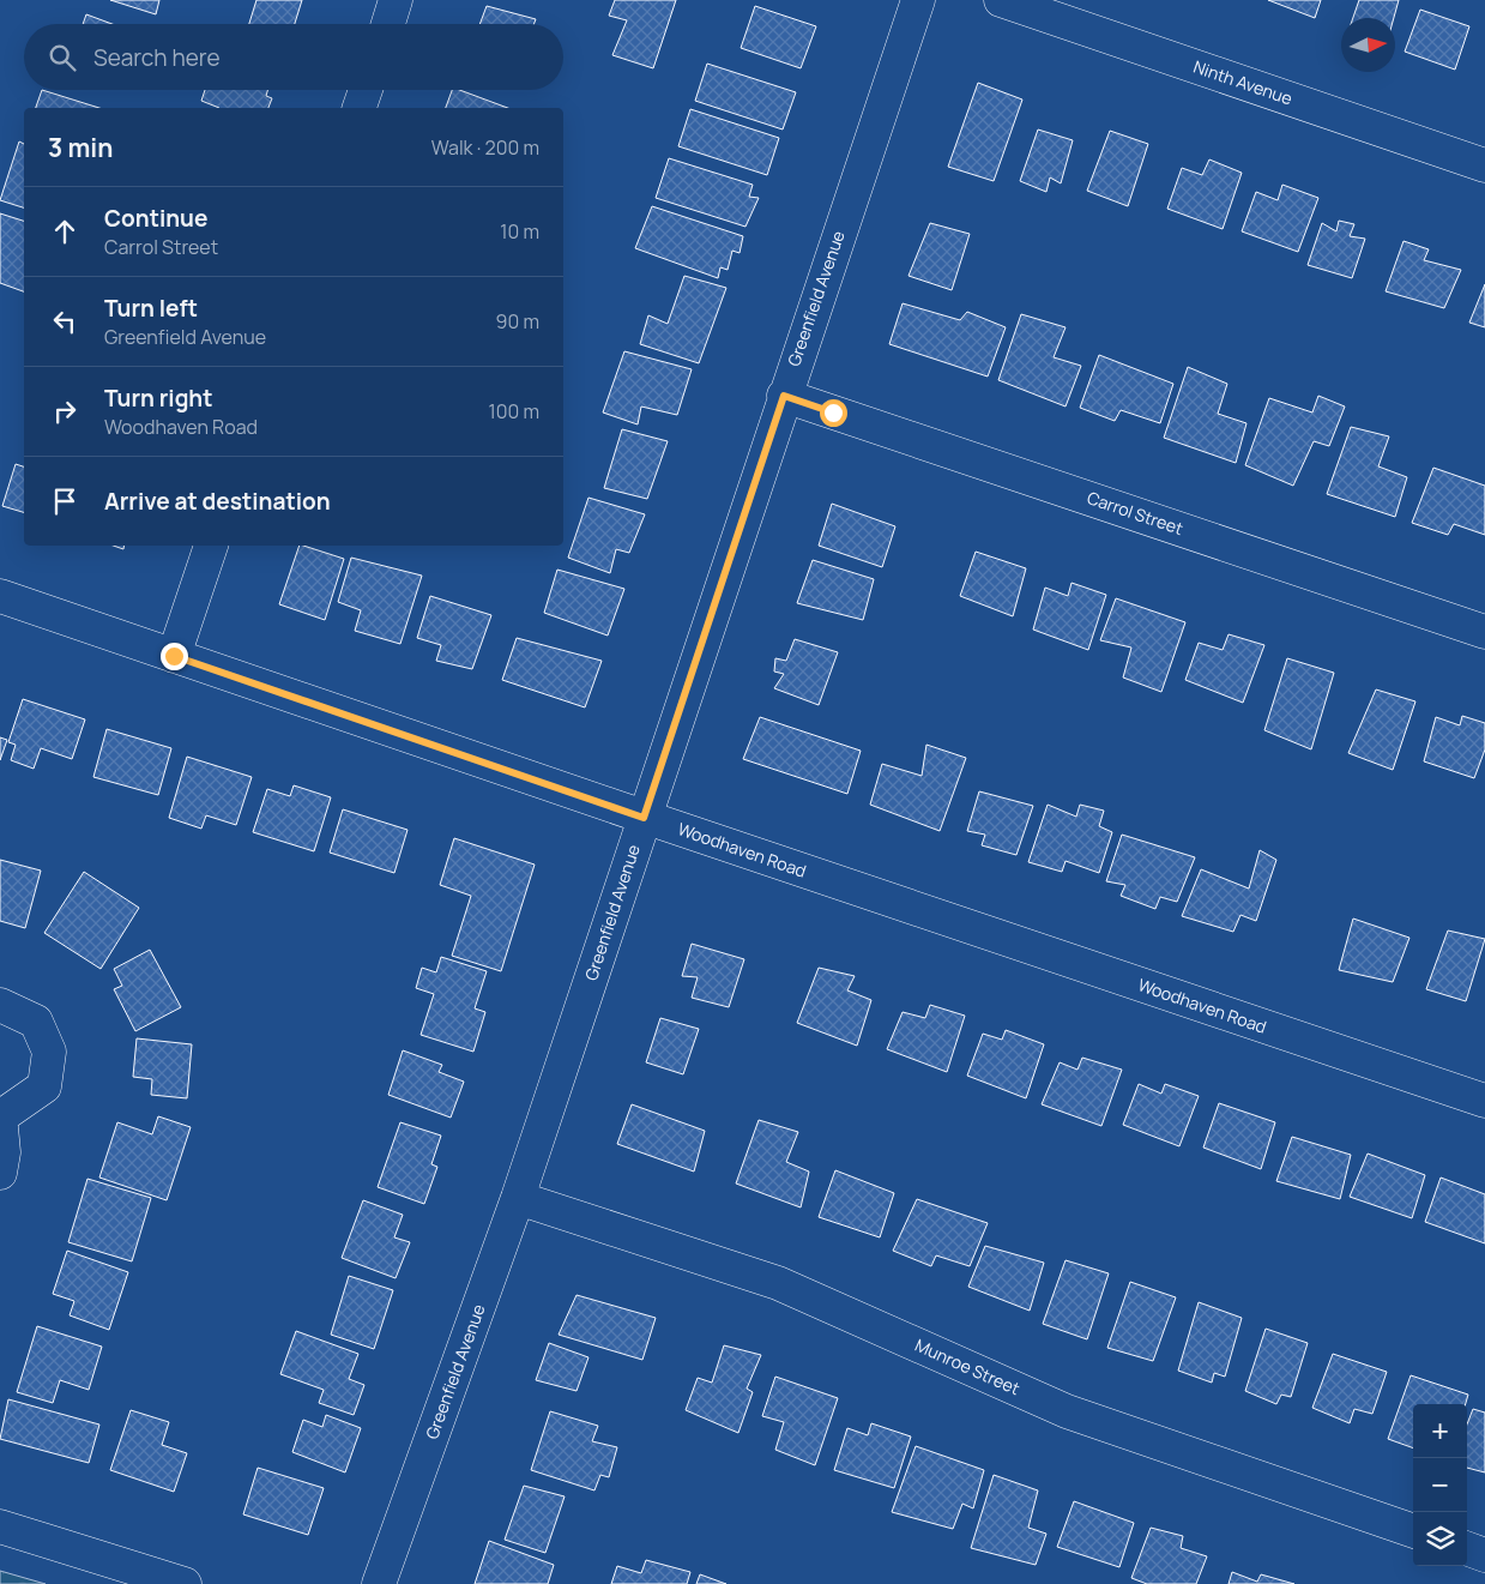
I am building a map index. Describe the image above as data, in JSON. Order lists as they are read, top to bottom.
{
  "streets": {
    "street": [
      "Ninth Avenue",
      "Greenfield Avenue",
      "Carrol Street",
      "Woodhaven Road",
      "Munroe Street"
    ]
  },
  "crossings": [
    ["Greenfield Avenue", "Carrol Street"],
    ["Greenfield Avenue", "Woodhaven Road"],
    ["Greenfield Avenue", "Munroe Street"]
  ],
  "north": "right",
  "page": {
    "search": "Search here",
    "heading": ["3 min", "Walk · 200 m"],
    "list": [
      ["Continue", "Carrol Street", "10 m"],
      ["Turn left", "Greenfield Avenue", "90 m"],
      ["Turn right", "Woodhaven Road", "100 m"],
      "Arrive at destination"
    ],
    "map_buttons": ["+", "−"]
  }
}
